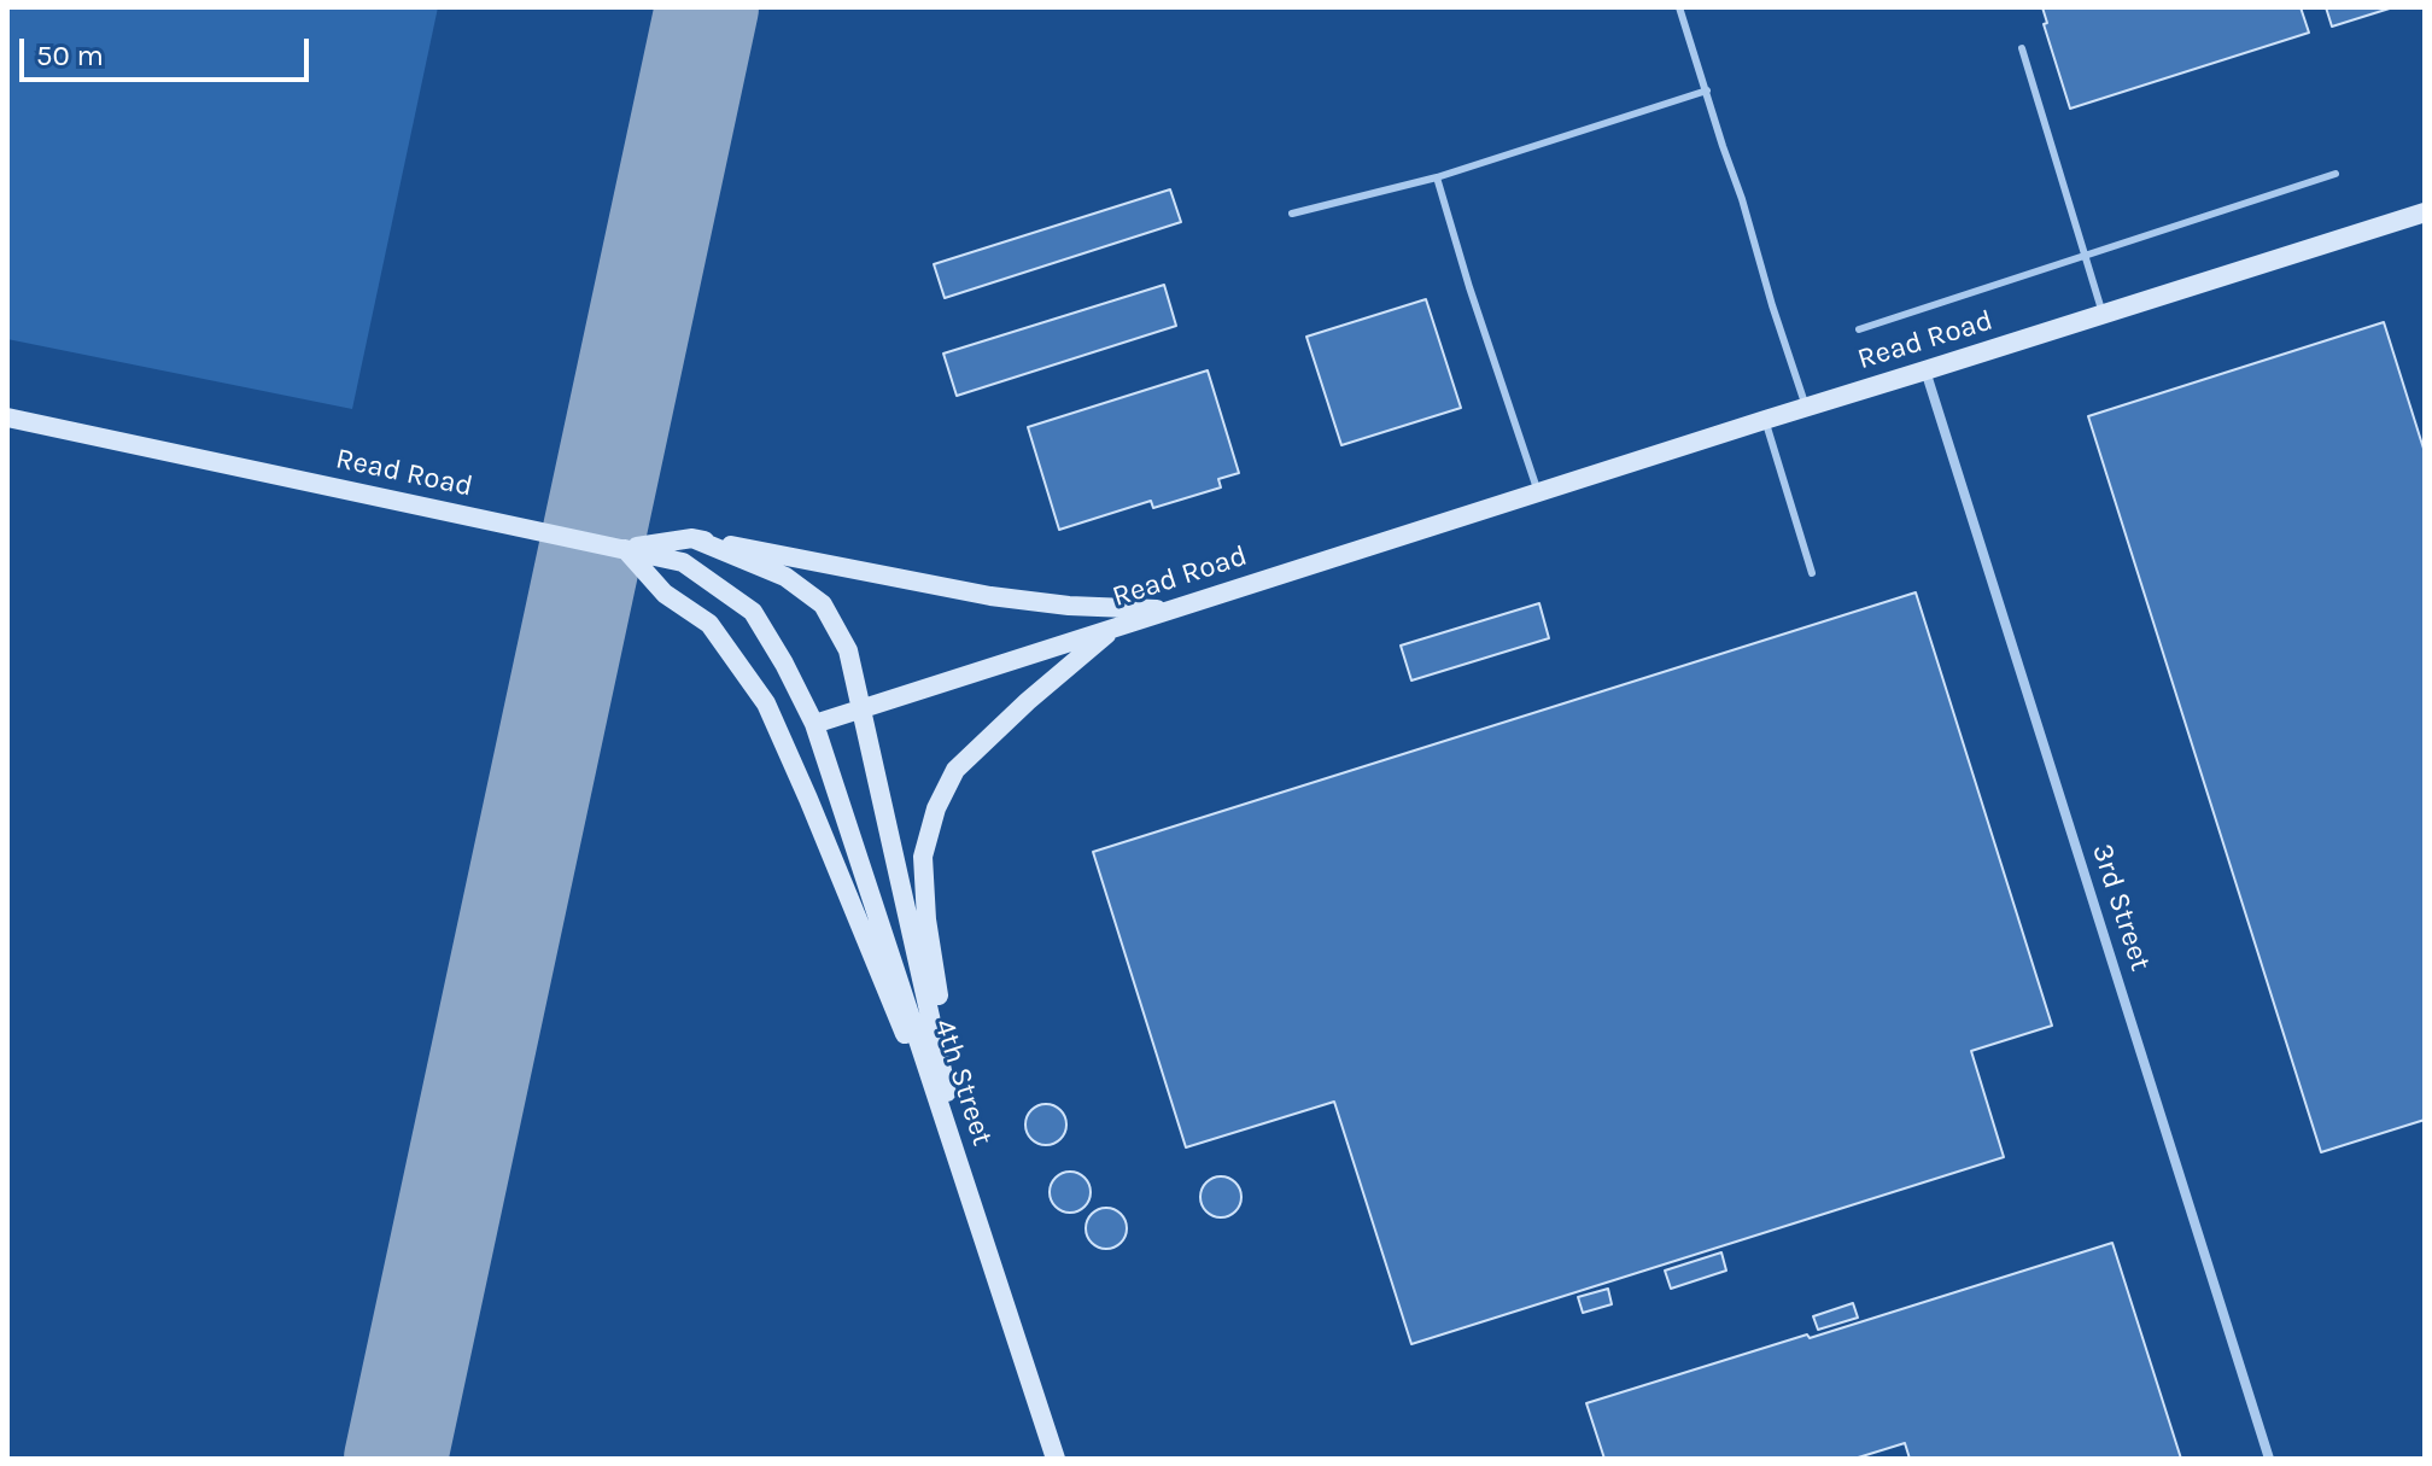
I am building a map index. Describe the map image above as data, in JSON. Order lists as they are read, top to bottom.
{
  "streets": {
    "main road": ["Read Road", "4th Street"],
    "street": ["3rd Street"]
  },
  "crossings": [
    ["Read Road", "3rd Street"],
    ["Read Road", "4th Street"]
  ],
  "scale_bar": "50 m"
}
